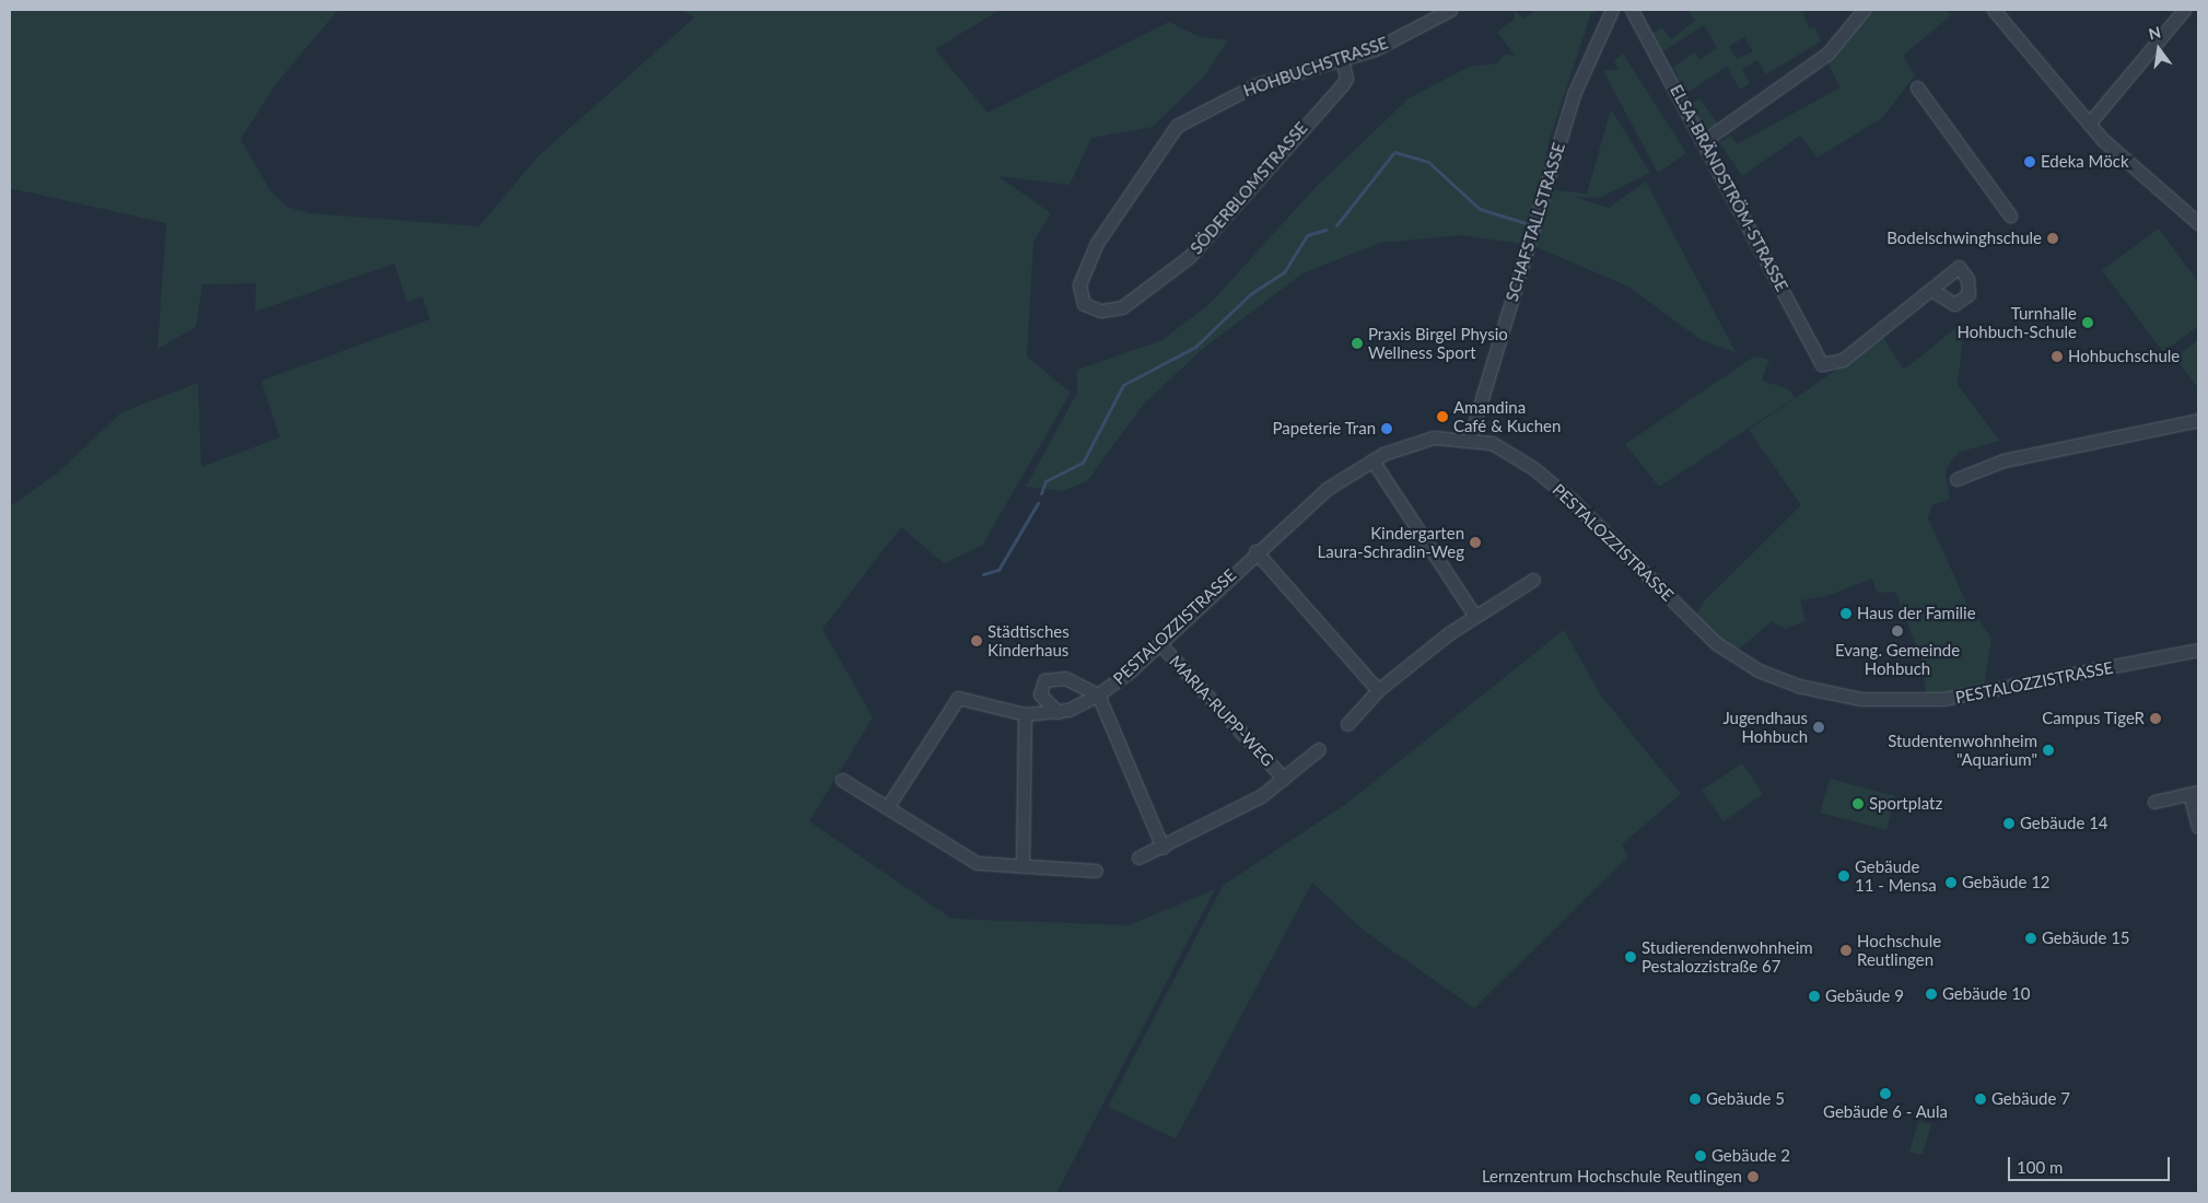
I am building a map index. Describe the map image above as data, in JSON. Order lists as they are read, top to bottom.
{
  "streets": {
    "street": [
      "HOHBUCHSTRASSE",
      "SÖDERBLOMSTRASSE",
      "ELSA-BRÄNDSTRÖM-STRASSE",
      "SCHAFSTALLSTRASSE",
      "PESTALOZZISTRASSE",
      "MARIA-RUPP-WEG"
    ]
  },
  "crossings": [
    ["HOHBUCHSTRASSE", "SÖDERBLOMSTRASSE"],
    ["SCHAFSTALLSTRASSE", "PESTALOZZISTRASSE"],
    ["PESTALOZZISTRASSE", "MARIA-RUPP-WEG"]
  ],
  "places": [
    "Edeka Möck",
    "Bodelschwinghschule",
    "Turnhalle Hohbuch-Schule",
    "Praxis Birgel Physio Wellness Sport",
    "Hohbuchschule",
    "Amandina Café & Kuchen",
    "Papeterie Tran",
    "Kindergarten Laura-Schradin-Weg",
    "Haus der Familie",
    "Evang. Gemeinde Hohbuch",
    "Städtisches Kinderhaus",
    "Campus TigeR",
    "Jugendhaus Hohbuch",
    "Studentenwohnheim \"Aquarium\"",
    "Sportplatz",
    "Gebäude 14",
    "Gebäude 11 - Mensa",
    "Gebäude 12",
    "Gebäude 15",
    "Hochschule Reutlingen",
    "Studierendenwohnheim Pestalozzistraße 67",
    "Gebäude 10",
    "Gebäude 9",
    "Gebäude 6 - Aula",
    "Gebäude 5",
    "Gebäude 7",
    "Gebäude 2",
    "Lernzentrum Hochschule Reutlingen"
  ],
  "scale_bar": "100 m",
  "north": "top"
}
